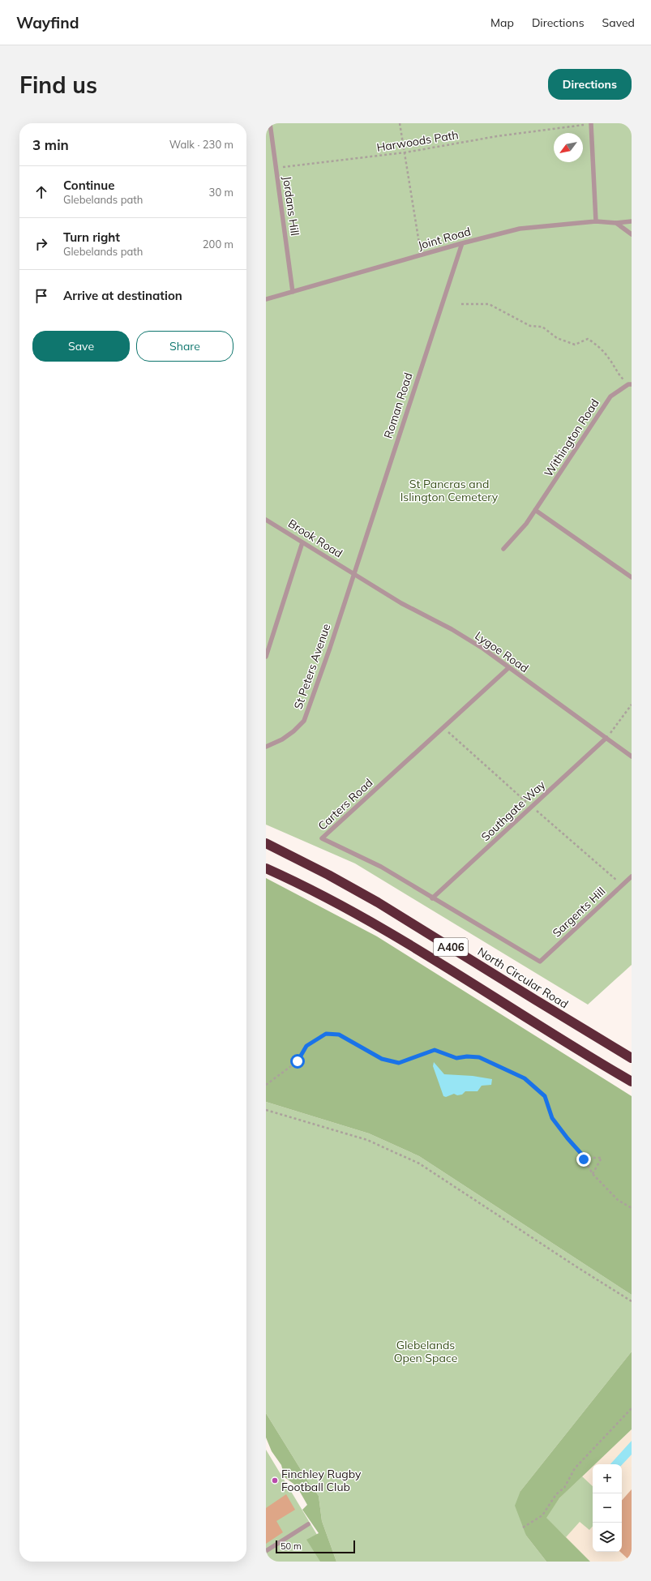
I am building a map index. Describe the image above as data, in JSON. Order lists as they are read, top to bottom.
{
  "streets": {
    "highway": ["A406", "North Circular Road"],
    "lane": [
      "Jordans Hill",
      "Joint Road",
      "Roman Road",
      "Withington Road",
      "Brook Road",
      "Lygoe Road",
      "St Peters Avenue",
      "Carters Road",
      "Southgate Way",
      "Sargents Hill"
    ],
    "path": ["Harwoods Path"]
  },
  "crossings": [
    ["Harwoods Path", "Jordans Hill"],
    ["Jordans Hill", "Joint Road"],
    ["Joint Road", "Roman Road"],
    ["Roman Road", "Brook Road"],
    ["Roman Road", "Lygoe Road"],
    ["Roman Road", "St Peters Avenue"],
    ["Brook Road", "Lygoe Road"],
    ["Brook Road", "St Peters Avenue"],
    ["Lygoe Road", "St Peters Avenue"],
    ["Lygoe Road", "Carters Road"],
    ["Lygoe Road", "Southgate Way"],
    ["Carters Road", "Southgate Way"],
    ["Carters Road", "Sargents Hill"]
  ],
  "parks": ["St Pancras and Islington Cemetery", "Glebelands Open Space"],
  "places": ["Finchley Rugby Football Club"],
  "scale_bar": "50 m",
  "north": "bottom left",
  "page": {
    "header": "Wayfind",
    "nav": ["Map", "Directions", "Saved"],
    "buttons": [
      "Directions",
      ["Save", "Share"]
    ],
    "title": "Find us",
    "heading": ["3 min", "Walk · 230 m"],
    "list": [
      ["Continue", "Glebelands path", "30 m"],
      ["Turn right", "Glebelands path", "200 m"],
      "Arrive at destination"
    ],
    "map_buttons": ["+", "−"],
    "scale": "50 m"
  }
}
